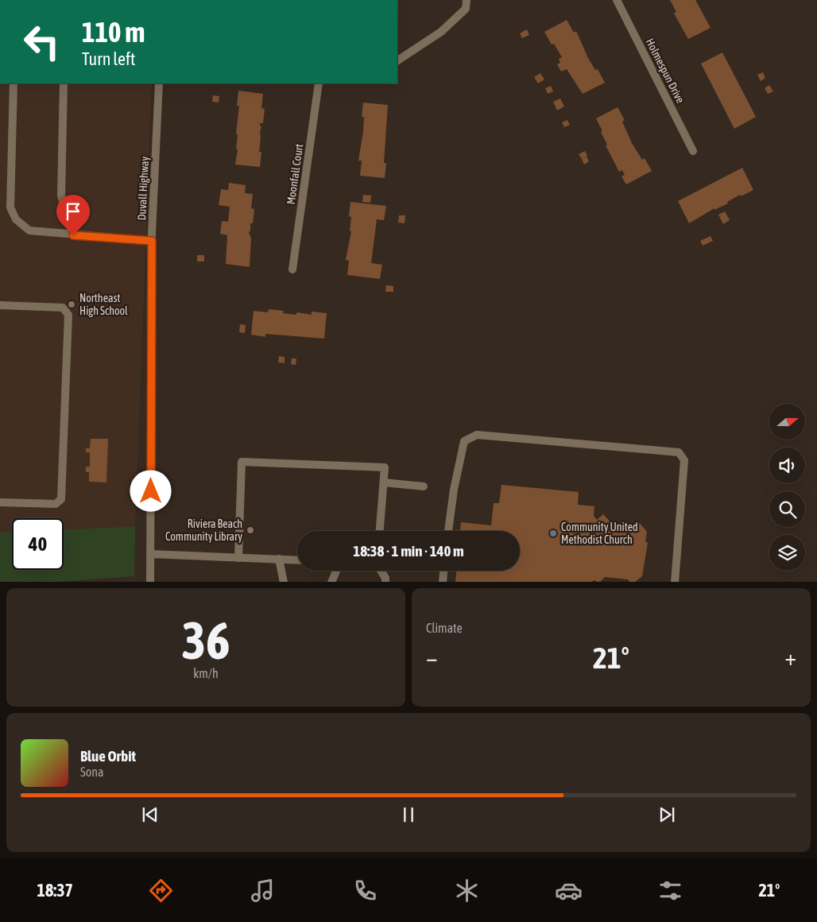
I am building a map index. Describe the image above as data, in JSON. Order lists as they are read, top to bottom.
{
  "streets": {
    "street": ["Holmespun Drive", "Moonfall Court", "Duvall Highway"]
  },
  "places": ["Northeast High School", "Riviera Beach Community Library", "Community United Methodist Church"],
  "north": "right",
  "page": {
    "turn": ["110 m", "Turn left"],
    "limit": "40",
    "trip": "18:38 · 1 min · 140 m",
    "tile": [
      ["36", "km/h"],
      "Climate"
    ],
    "heat": ["−", "21°", "+"],
    "song": ["Blue Orbit", "Sona"],
    "tabs": ["18:37", "21°"]
  }
}
